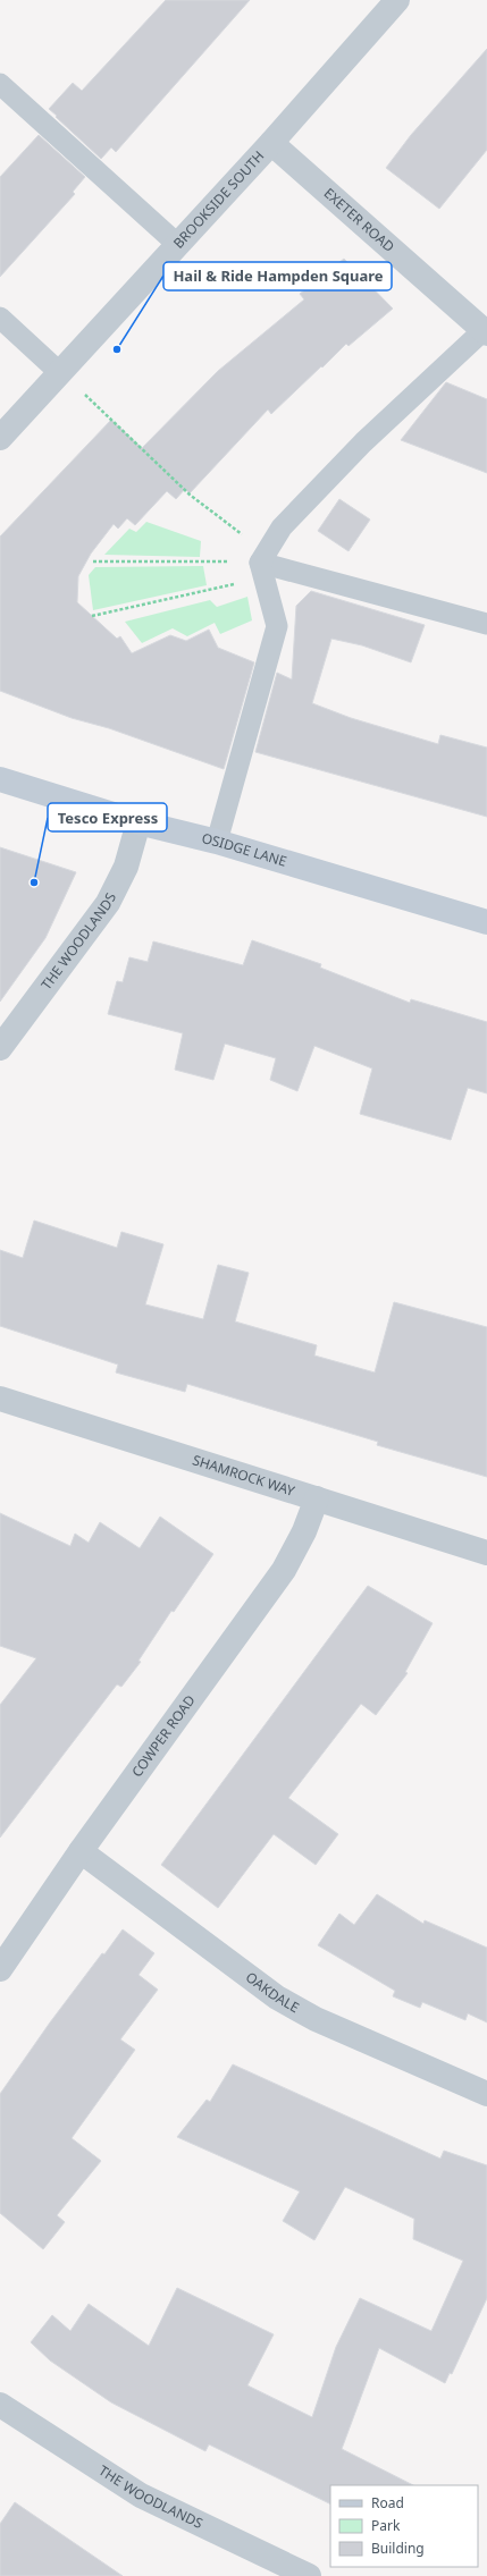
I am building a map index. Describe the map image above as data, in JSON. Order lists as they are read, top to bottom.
{
  "streets": {
    "main road": ["OSIDGE LANE"],
    "street": [
      "BROOKSIDE SOUTH",
      "EXETER ROAD",
      "THE WOODLANDS",
      "SHAMROCK WAY",
      "COWPER ROAD",
      "OAKDALE"
    ]
  },
  "crossings": [
    ["BROOKSIDE SOUTH", "EXETER ROAD"],
    ["OSIDGE LANE", "THE WOODLANDS"],
    ["SHAMROCK WAY", "COWPER ROAD"],
    ["COWPER ROAD", "OAKDALE"]
  ],
  "places": ["Hail & Ride Hampden Square", "Tesco Express"],
  "legend": ["Road", "Park", "Building"]
}
